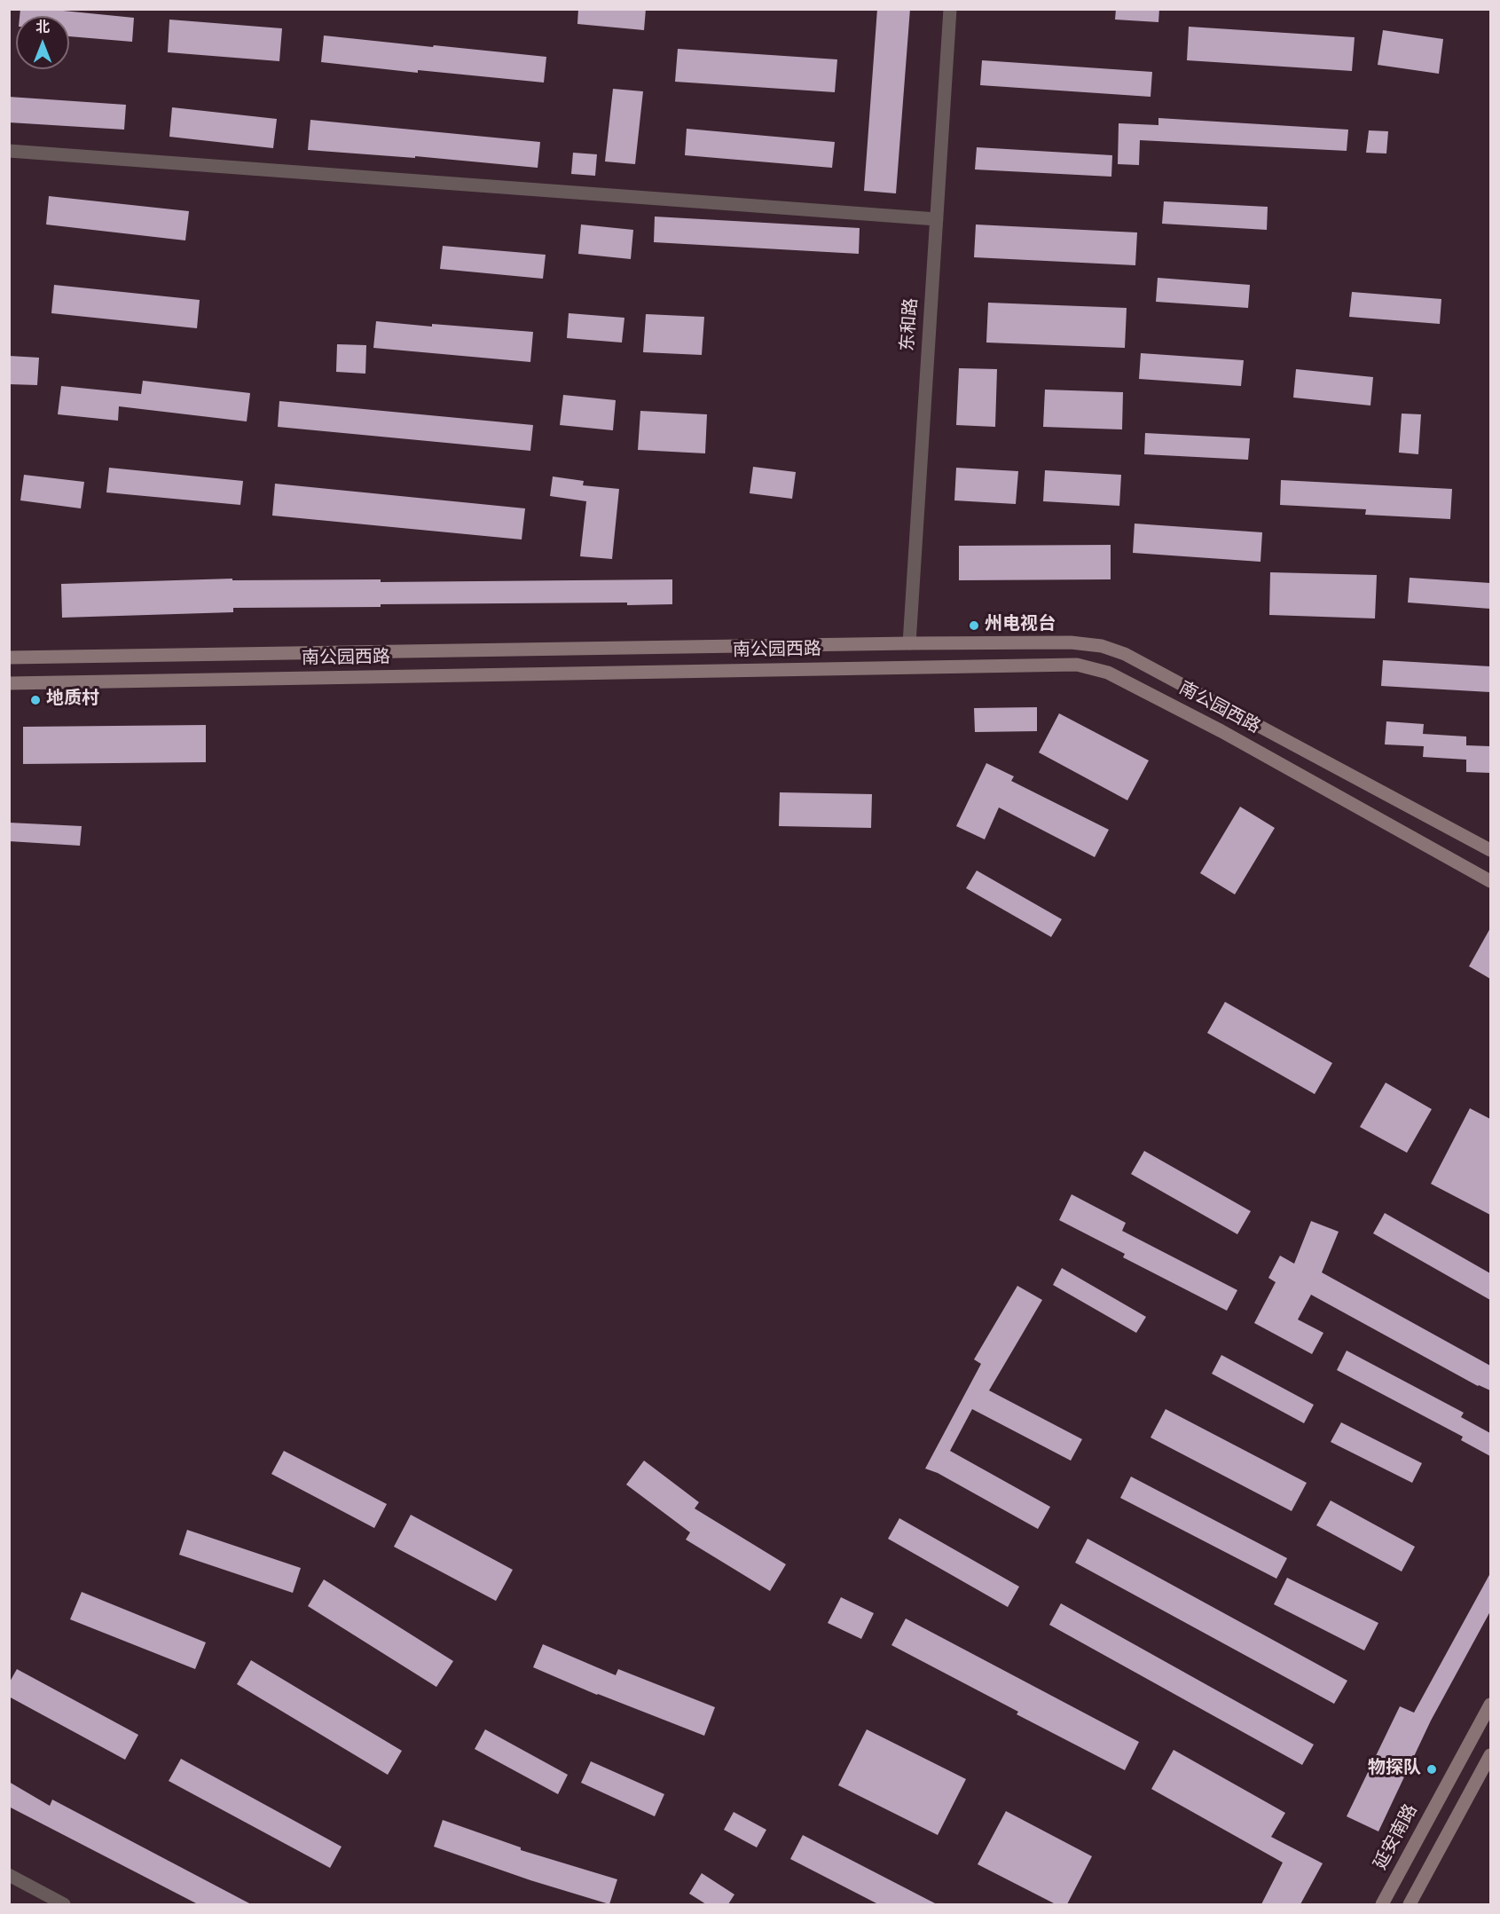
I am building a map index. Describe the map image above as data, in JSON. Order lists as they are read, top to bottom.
{
  "streets": {
    "main road": ["南公园西路", "延安南路"],
    "street": ["东和路"]
  },
  "crossings": [
    ["东和路", "南公园西路"]
  ],
  "places": ["州电视台", "地质村", "物探队"],
  "north": "top"
}
